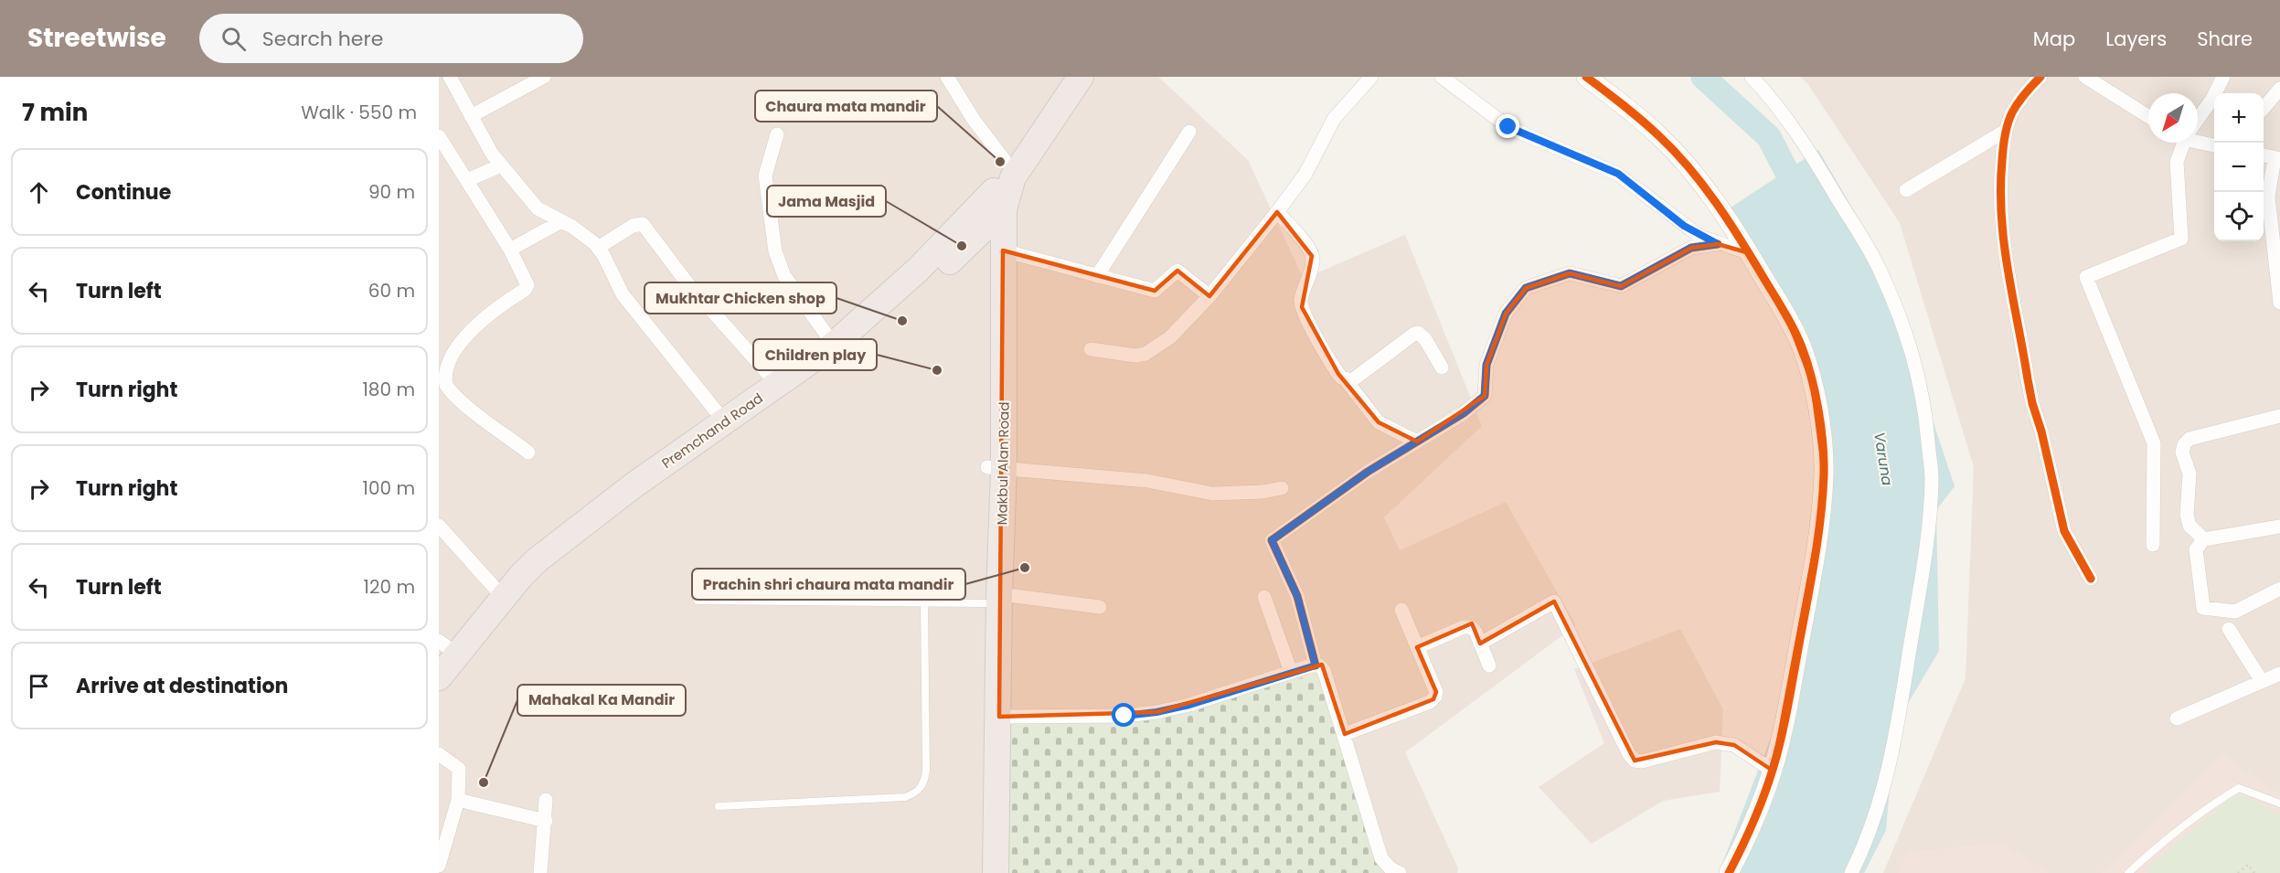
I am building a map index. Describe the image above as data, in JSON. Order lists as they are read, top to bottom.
{
  "streets": {
    "highway": ["Premchand Road", "Makbul Alan Road"]
  },
  "crossings": [
    ["Premchand Road", "Makbul Alan Road"]
  ],
  "water": ["Varuna"],
  "places": [
    "Chaura mata mandir",
    "Jama Masjid",
    "Mukhtar Chicken shop",
    "Children play",
    "Prachin shri chaura mata mandir",
    "Mahakal Ka Mandir"
  ],
  "north": "bottom left",
  "page": {
    "header": "Streetwise",
    "search": "Search here",
    "nav": ["Map", "Layers", "Share"],
    "heading": ["7 min", "Walk · 550 m"],
    "map_buttons": ["+", "−"],
    "list": [
      ["Continue", "90 m"],
      ["Turn left", "60 m"],
      ["Turn right", "180 m"],
      ["Turn right", "100 m"],
      ["Turn left", "120 m"],
      "Arrive at destination"
    ]
  }
}
